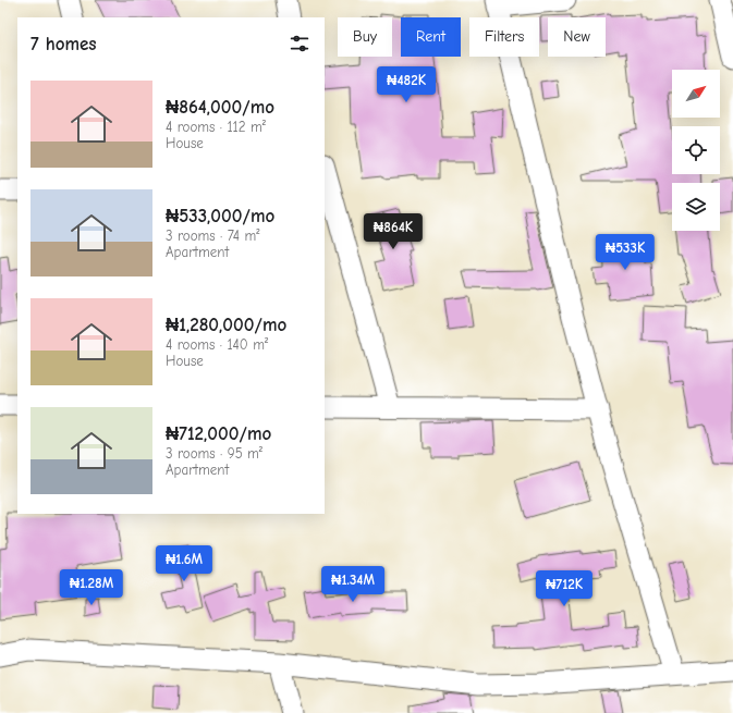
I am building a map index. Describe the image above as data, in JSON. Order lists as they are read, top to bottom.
{
  "north": "top right",
  "page": {
    "chip": [
      "Buy",
      "Rent",
      "Filters",
      "New"
    ],
    "heading": "7 homes",
    "price": [
      "₦482K",
      "₦864K",
      "₦533K",
      "₦1.6M",
      "₦1.34M",
      "₦1.28M",
      "₦712K"
    ],
    "list": [
      {
        "name": "₦864,000/mo",
        "note": "4 rooms · 112 m² · House"
      },
      {
        "name": "₦533,000/mo",
        "note": "3 rooms · 74 m² · Apartment"
      },
      {
        "name": "₦1,280,000/mo",
        "note": "4 rooms · 140 m² · House"
      },
      {
        "name": "₦712,000/mo",
        "note": "3 rooms · 95 m² · Apartment"
      }
    ]
  }
}
